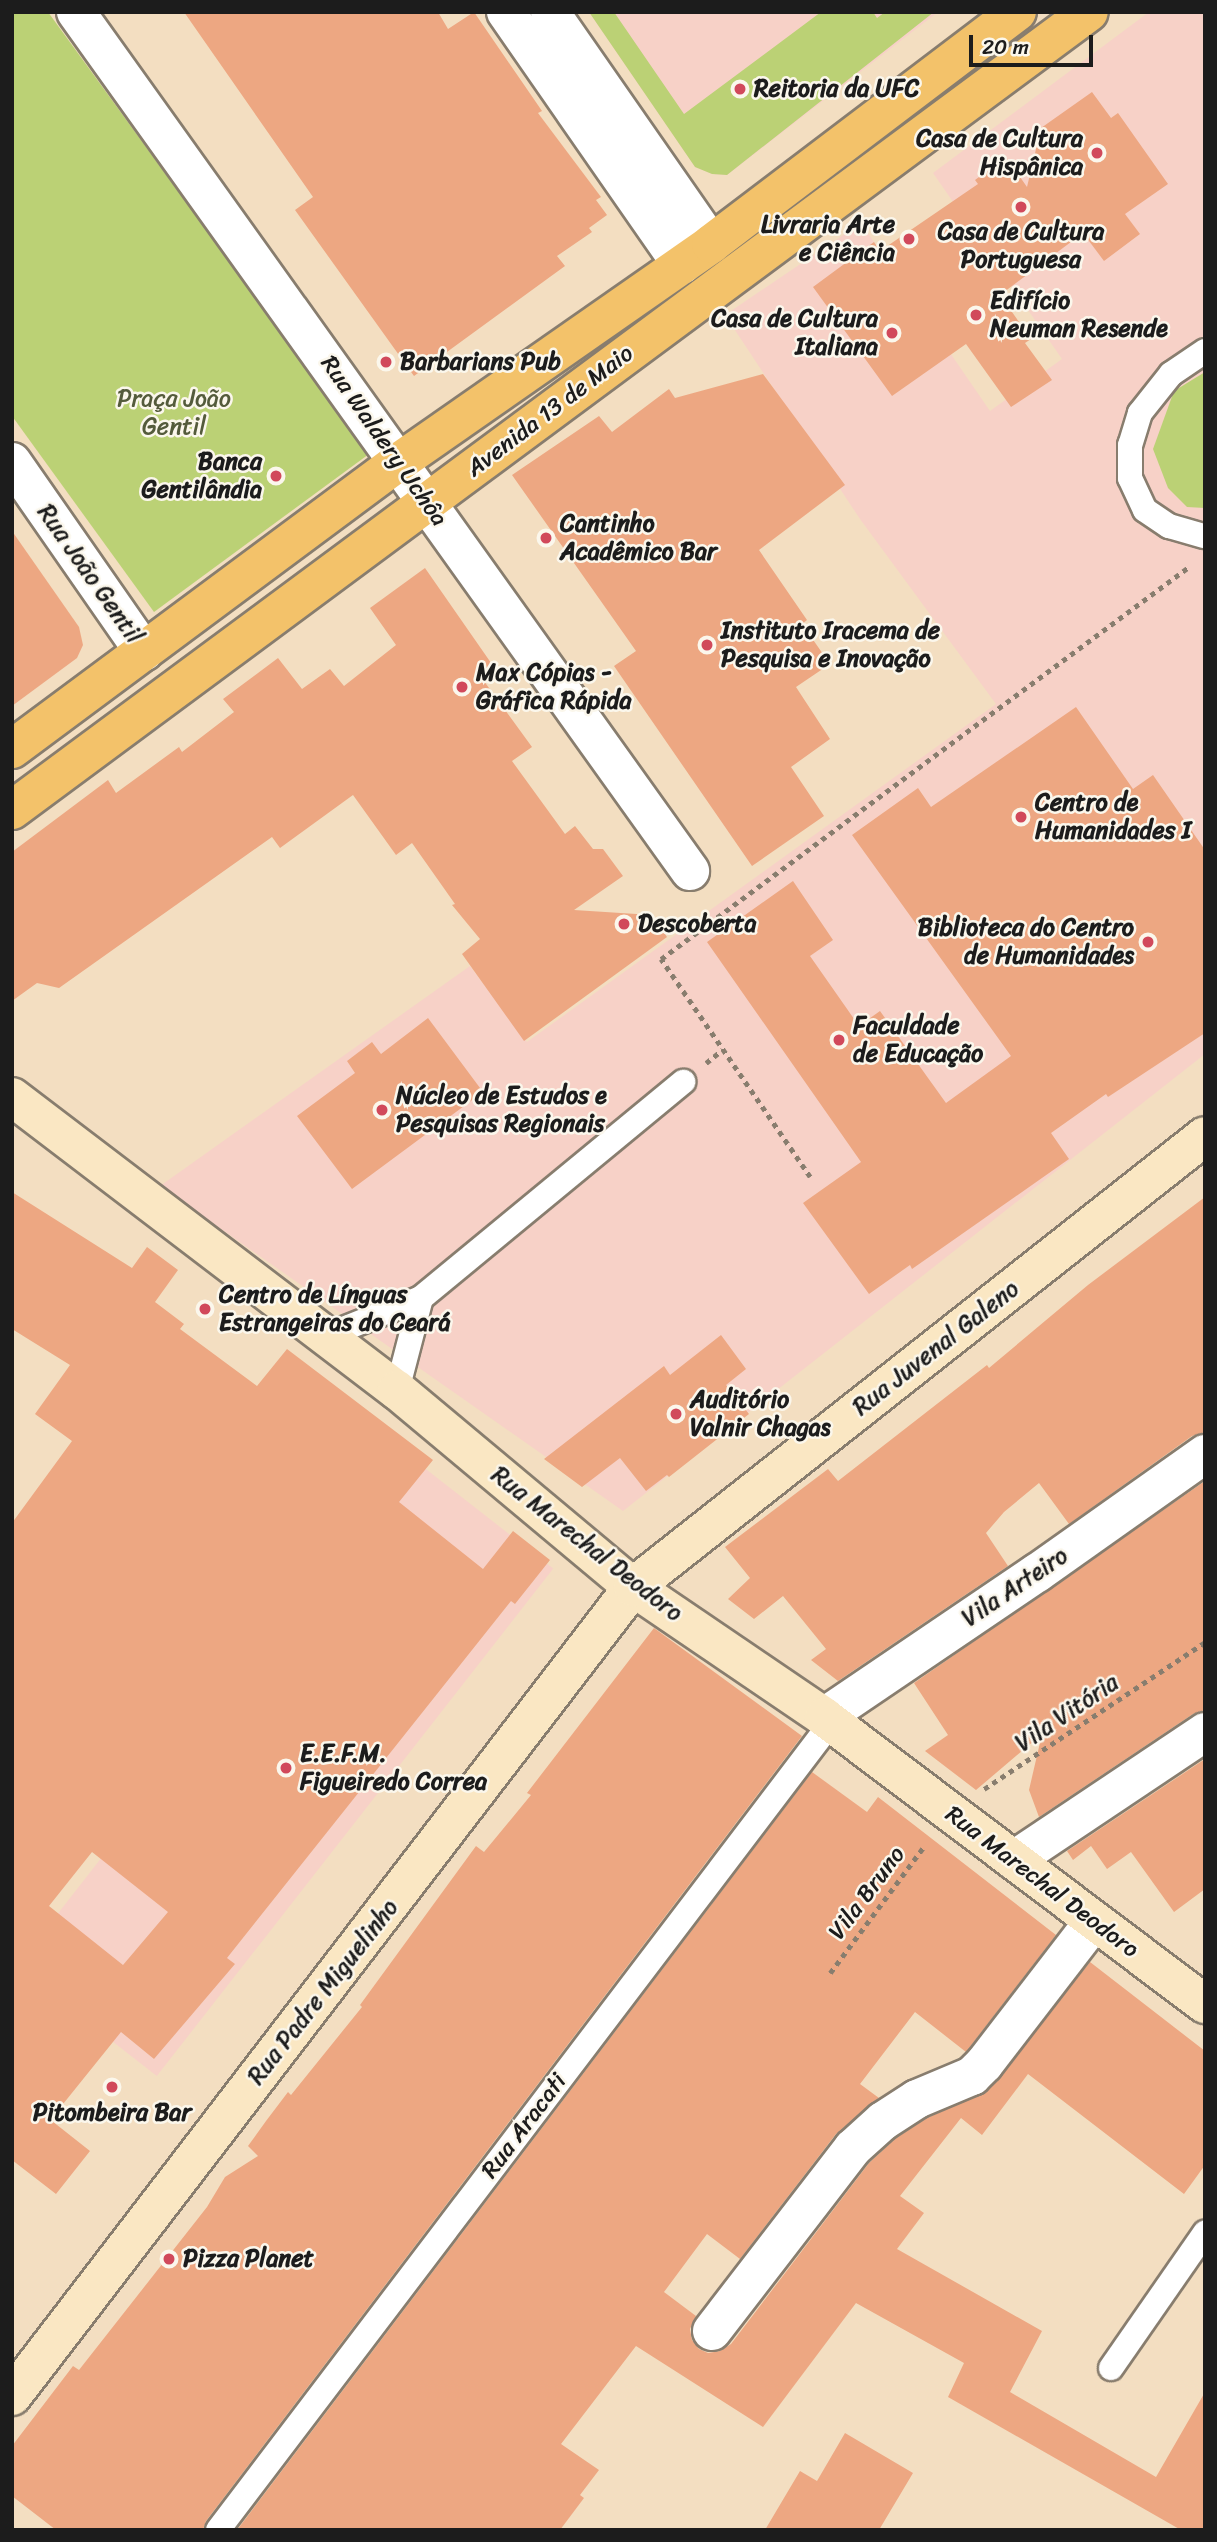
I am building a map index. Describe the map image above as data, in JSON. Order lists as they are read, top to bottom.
{
  "streets": {
    "main road": ["Avenida 13 de Maio"],
    "street": [
      "Rua Waldery Uchôa",
      "Rua João Gentil",
      "Rua Juvenal Galeno",
      "Rua Marechal Deodoro",
      "Vila Arteiro",
      "Rua Padre Miguelinho"
    ],
    "lane": ["Rua Aracati"],
    "path": ["Vila Vitória", "Vila Bruno"]
  },
  "crossings": [
    ["Avenida 13 de Maio", "Rua Waldery Uchôa"],
    ["Avenida 13 de Maio", "Rua João Gentil"],
    ["Rua Juvenal Galeno", "Rua Marechal Deodoro"],
    ["Rua Juvenal Galeno", "Rua Padre Miguelinho"],
    ["Rua Marechal Deodoro", "Vila Arteiro"],
    ["Rua Marechal Deodoro", "Vila Vitória"],
    ["Rua Marechal Deodoro", "Vila Bruno"],
    ["Rua Marechal Deodoro", "Rua Padre Miguelinho"],
    ["Rua Marechal Deodoro", "Rua Aracati"],
    ["Vila Arteiro", "Rua Aracati"],
    ["Vila Vitória", "Vila Bruno"]
  ],
  "parks": ["Praça João Gentil"],
  "places": [
    "Reitoria da UFC",
    "Casa de Cultura Hispânica",
    "Casa de Cultura Portuguesa",
    "Livraria Arte e Ciência",
    "Edifício Neuman Resende",
    "Casa de Cultura Italiana",
    "Barbarians Pub",
    "Banca Gentilândia",
    "Cantinho Acadêmico Bar",
    "Instituto Iracema de Pesquisa e Inovação",
    "Max Cópias - Gráfica Rápida",
    "Centro de Humanidades I",
    "Descoberta",
    "Biblioteca do Centro de Humanidades",
    "Faculdade de Educação",
    "Núcleo de Estudos e Pesquisas Regionais",
    "Centro de Línguas Estrangeiras do Ceará",
    "Auditório Valnir Chagas",
    "E.E.F.M. Figueiredo Correa",
    "Pitombeira Bar",
    "Pizza Planet"
  ],
  "scale_bar": "20 m"
}
